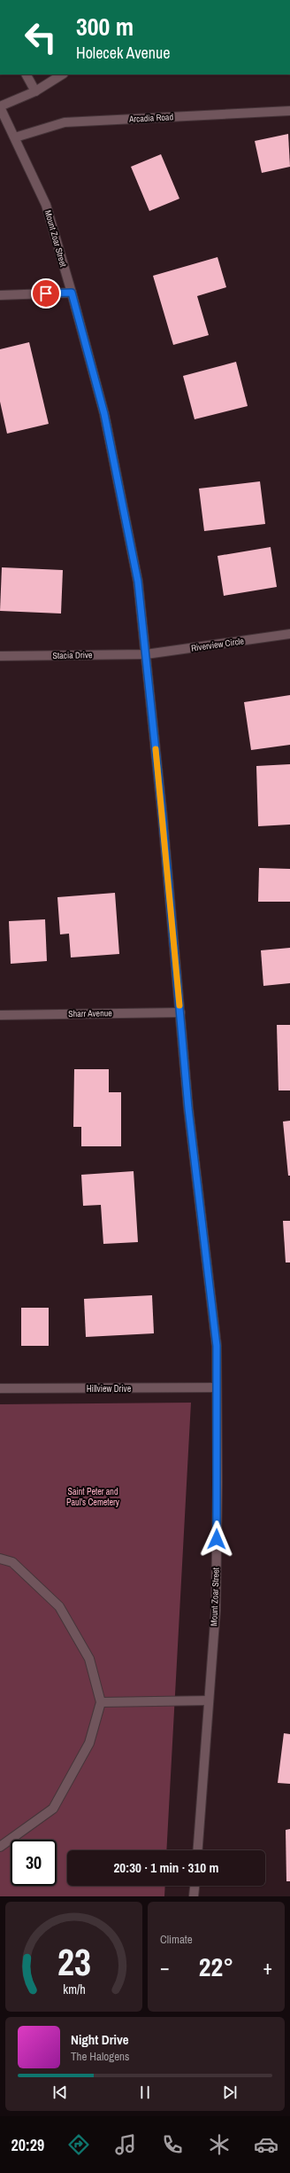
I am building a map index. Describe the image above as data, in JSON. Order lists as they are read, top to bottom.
{
  "streets": {
    "street": [
      "Arcadia Road",
      "Mount Zoar Street",
      "Riverview Circle",
      "Stacia Drive",
      "Sharr Avenue",
      "Hillview Drive"
    ]
  },
  "crossings": [
    ["Arcadia Road", "Mount Zoar Street"],
    ["Mount Zoar Street", "Riverview Circle"],
    ["Mount Zoar Street", "Stacia Drive"],
    ["Mount Zoar Street", "Sharr Avenue"],
    ["Mount Zoar Street", "Hillview Drive"],
    ["Riverview Circle", "Stacia Drive"]
  ],
  "parks": ["Saint Peter and Paul's Cemetery"],
  "page": {
    "turn": ["300 m", "Holecek Avenue"],
    "limit": "30",
    "trip": "20:30 · 1 min · 310 m",
    "tile": "Climate",
    "heat": ["−", "22°", "+"],
    "song": ["Night Drive", "The Halogens"],
    "tabs": "20:29",
    "gauge": ["23", "km/h"]
  }
}
